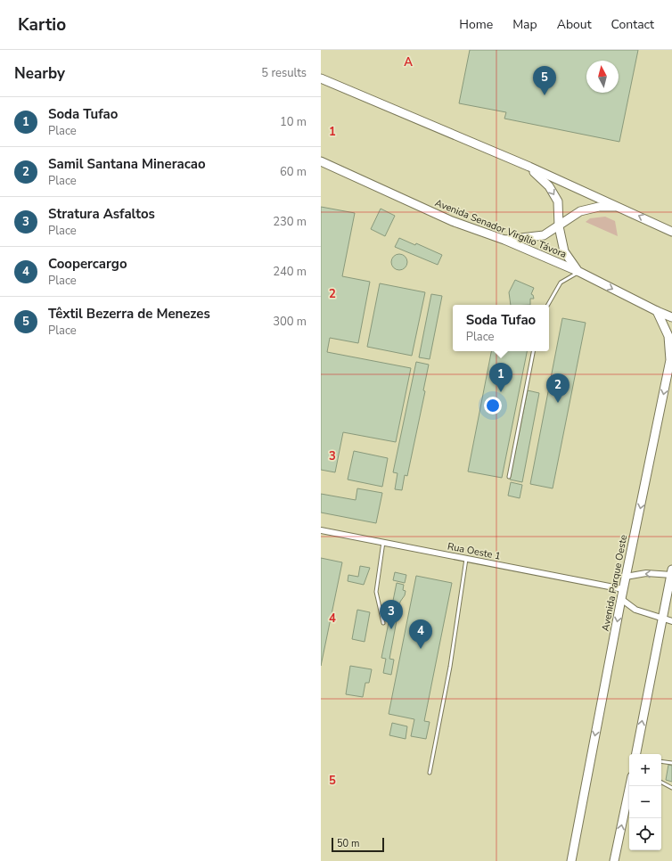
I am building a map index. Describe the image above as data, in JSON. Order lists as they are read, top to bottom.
{
  "streets": {
    "street": ["Avenida Senador Virgílio Távora", "Rua Oeste 1", "Avenida Parque Oeste"]
  },
  "crossings": [
    ["Avenida Senador Virgílio Távora", "Avenida Parque Oeste"],
    ["Rua Oeste 1", "Avenida Parque Oeste"]
  ],
  "scale_bar": "50 m",
  "north": "top",
  "page": {
    "header": "Kartio",
    "nav": [
      "Home",
      "Map",
      "About",
      "Contact"
    ],
    "heading": ["Nearby", "5 results"],
    "pins": [
      "5",
      "1",
      "2",
      "3",
      "4"
    ],
    "list": [
      {
        "mark": "1",
        "name": "Soda Tufao",
        "note": "Place",
        "value": "10 m"
      },
      {
        "mark": "2",
        "name": "Samil Santana Mineracao",
        "note": "Place",
        "value": "60 m"
      },
      {
        "mark": "3",
        "name": "Stratura Asfaltos",
        "note": "Place",
        "value": "230 m"
      },
      {
        "mark": "4",
        "name": "Coopercargo",
        "note": "Place",
        "value": "240 m"
      },
      {
        "mark": "5",
        "name": "Têxtil Bezerra de Menezes",
        "note": "Place",
        "value": "300 m"
      }
    ],
    "popup": ["Soda Tufao", "Place"],
    "map_buttons": ["+", "−"],
    "scale": "50 m"
  },
  "grid": {
    "columns": ["A"],
    "rows": [
      "1",
      "2",
      "3",
      "4",
      "5"
    ]
  }
}
